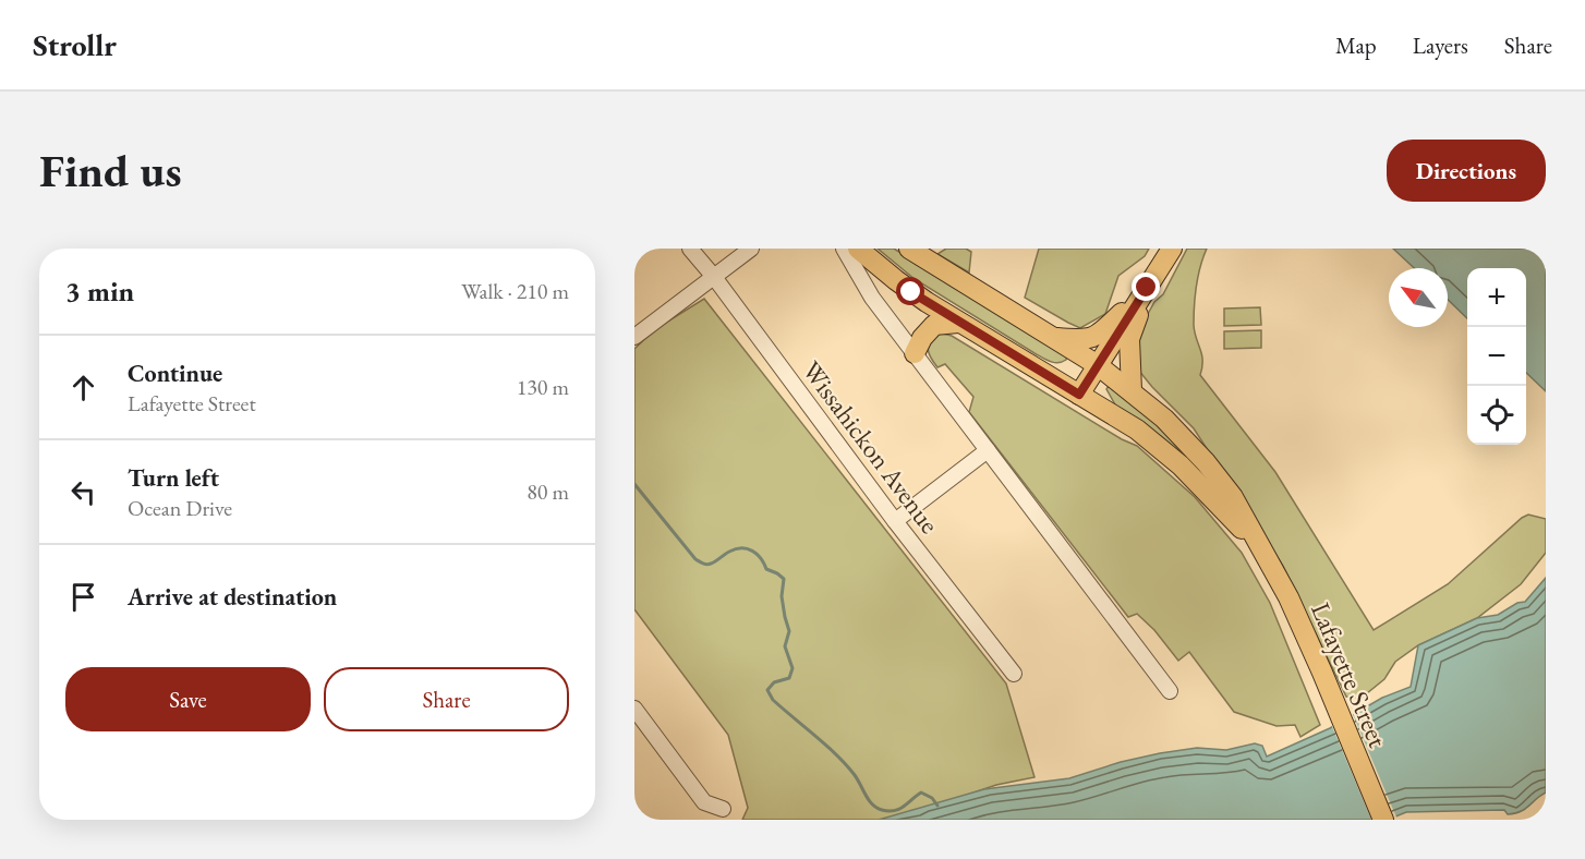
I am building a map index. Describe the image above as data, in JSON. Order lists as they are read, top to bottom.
{
  "streets": {
    "main road": ["Lafayette Street"],
    "street": ["Wissahickon Avenue"]
  },
  "north": "top left",
  "page": {
    "header": "Strollr",
    "nav": ["Map", "Layers", "Share"],
    "buttons": [
      "Directions",
      ["Save", "Share"]
    ],
    "title": "Find us",
    "heading": ["3 min", "Walk · 210 m"],
    "map_buttons": ["+", "−"],
    "list": [
      ["Continue", "Lafayette Street", "130 m"],
      ["Turn left", "Ocean Drive", "80 m"],
      "Arrive at destination"
    ]
  }
}
